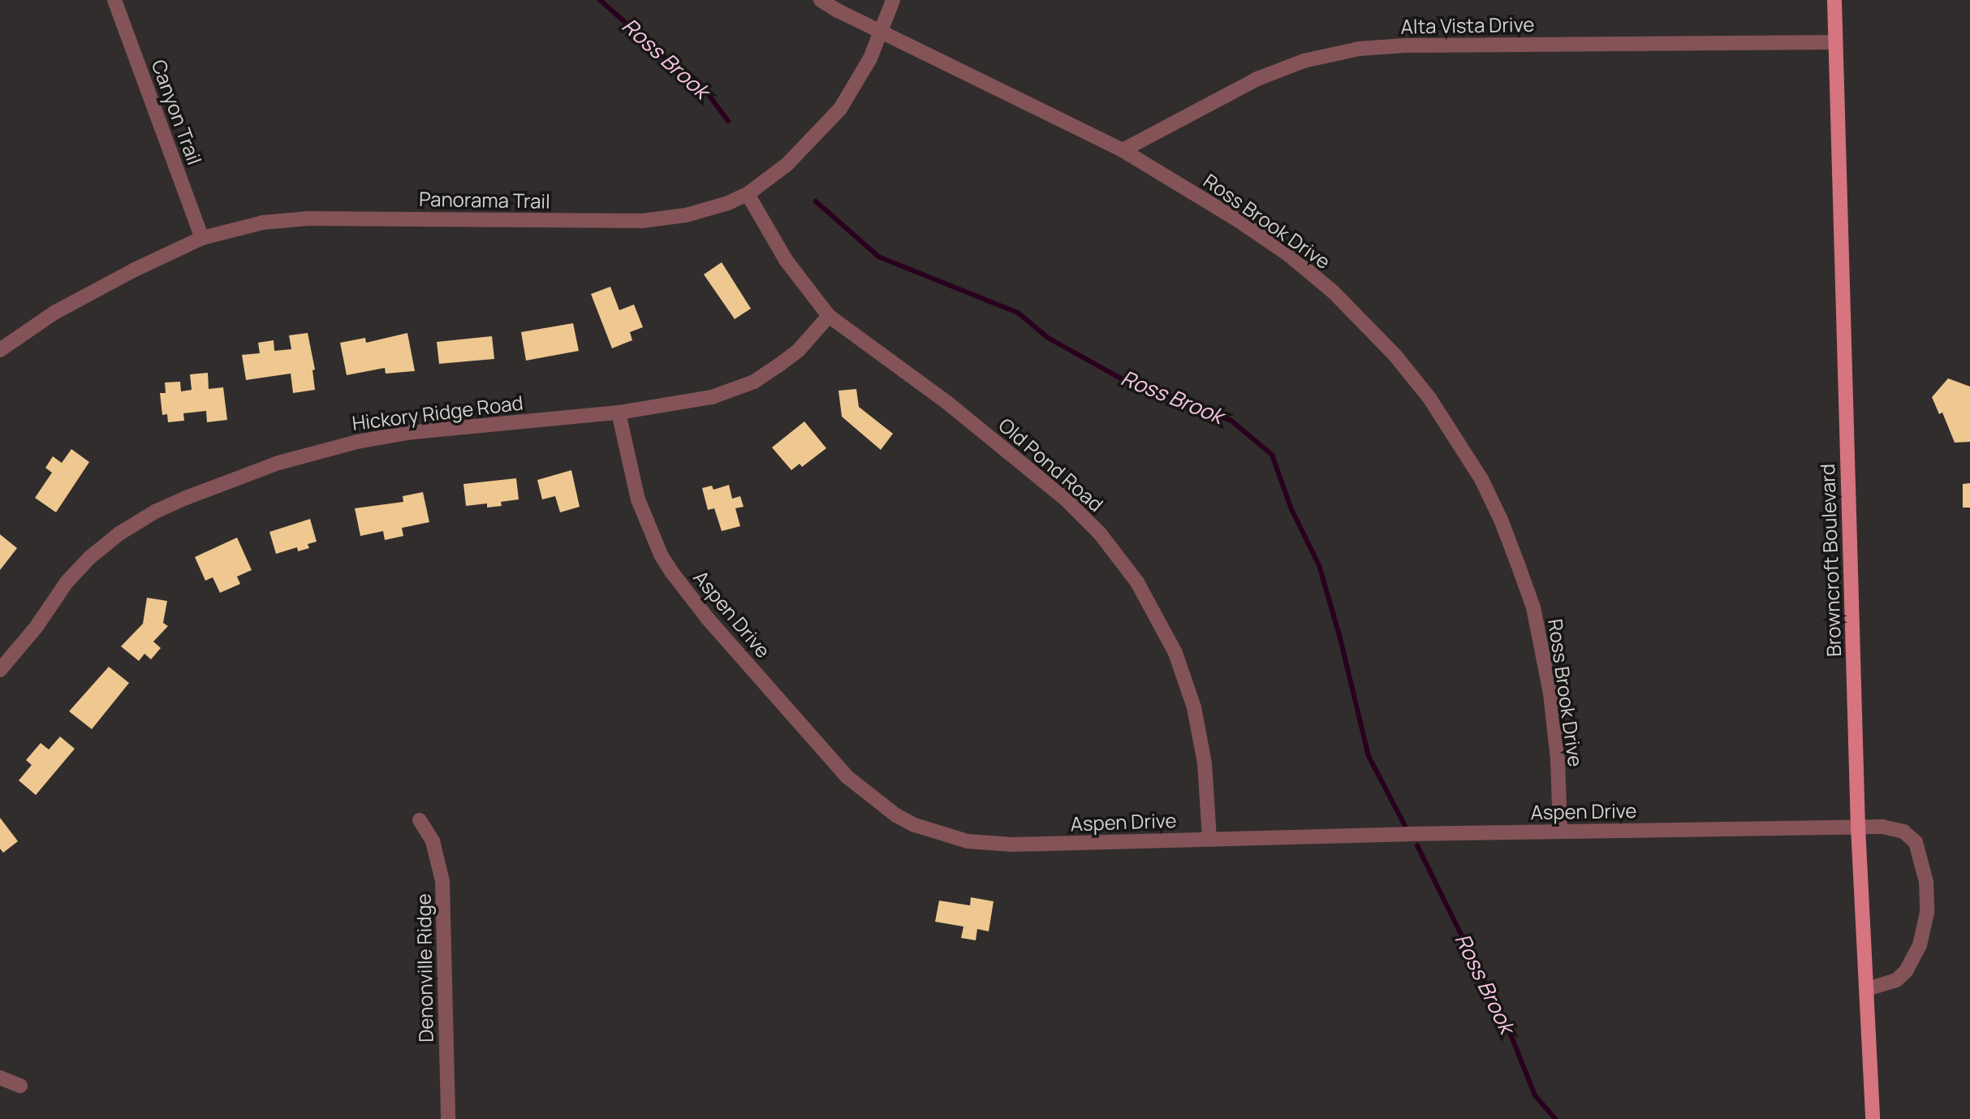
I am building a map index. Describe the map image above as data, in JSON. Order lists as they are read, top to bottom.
{
  "streets": {
    "main road": ["Browncroft Boulevard"],
    "street": [
      "Alta Vista Drive",
      "Canyon Trail",
      "Panorama Trail",
      "Ross Brook Drive",
      "Hickory Ridge Road",
      "Old Pond Road",
      "Aspen Drive",
      "Denonville Ridge"
    ]
  },
  "crossings": [
    ["Alta Vista Drive", "Ross Brook Drive"],
    ["Alta Vista Drive", "Browncroft Boulevard"],
    ["Canyon Trail", "Panorama Trail"],
    ["Panorama Trail", "Ross Brook Drive"],
    ["Panorama Trail", "Old Pond Road"],
    ["Ross Brook Drive", "Aspen Drive"],
    ["Hickory Ridge Road", "Old Pond Road"],
    ["Hickory Ridge Road", "Aspen Drive"],
    ["Old Pond Road", "Aspen Drive"],
    ["Browncroft Boulevard", "Aspen Drive"]
  ],
  "water": ["Ross Brook"]
}
